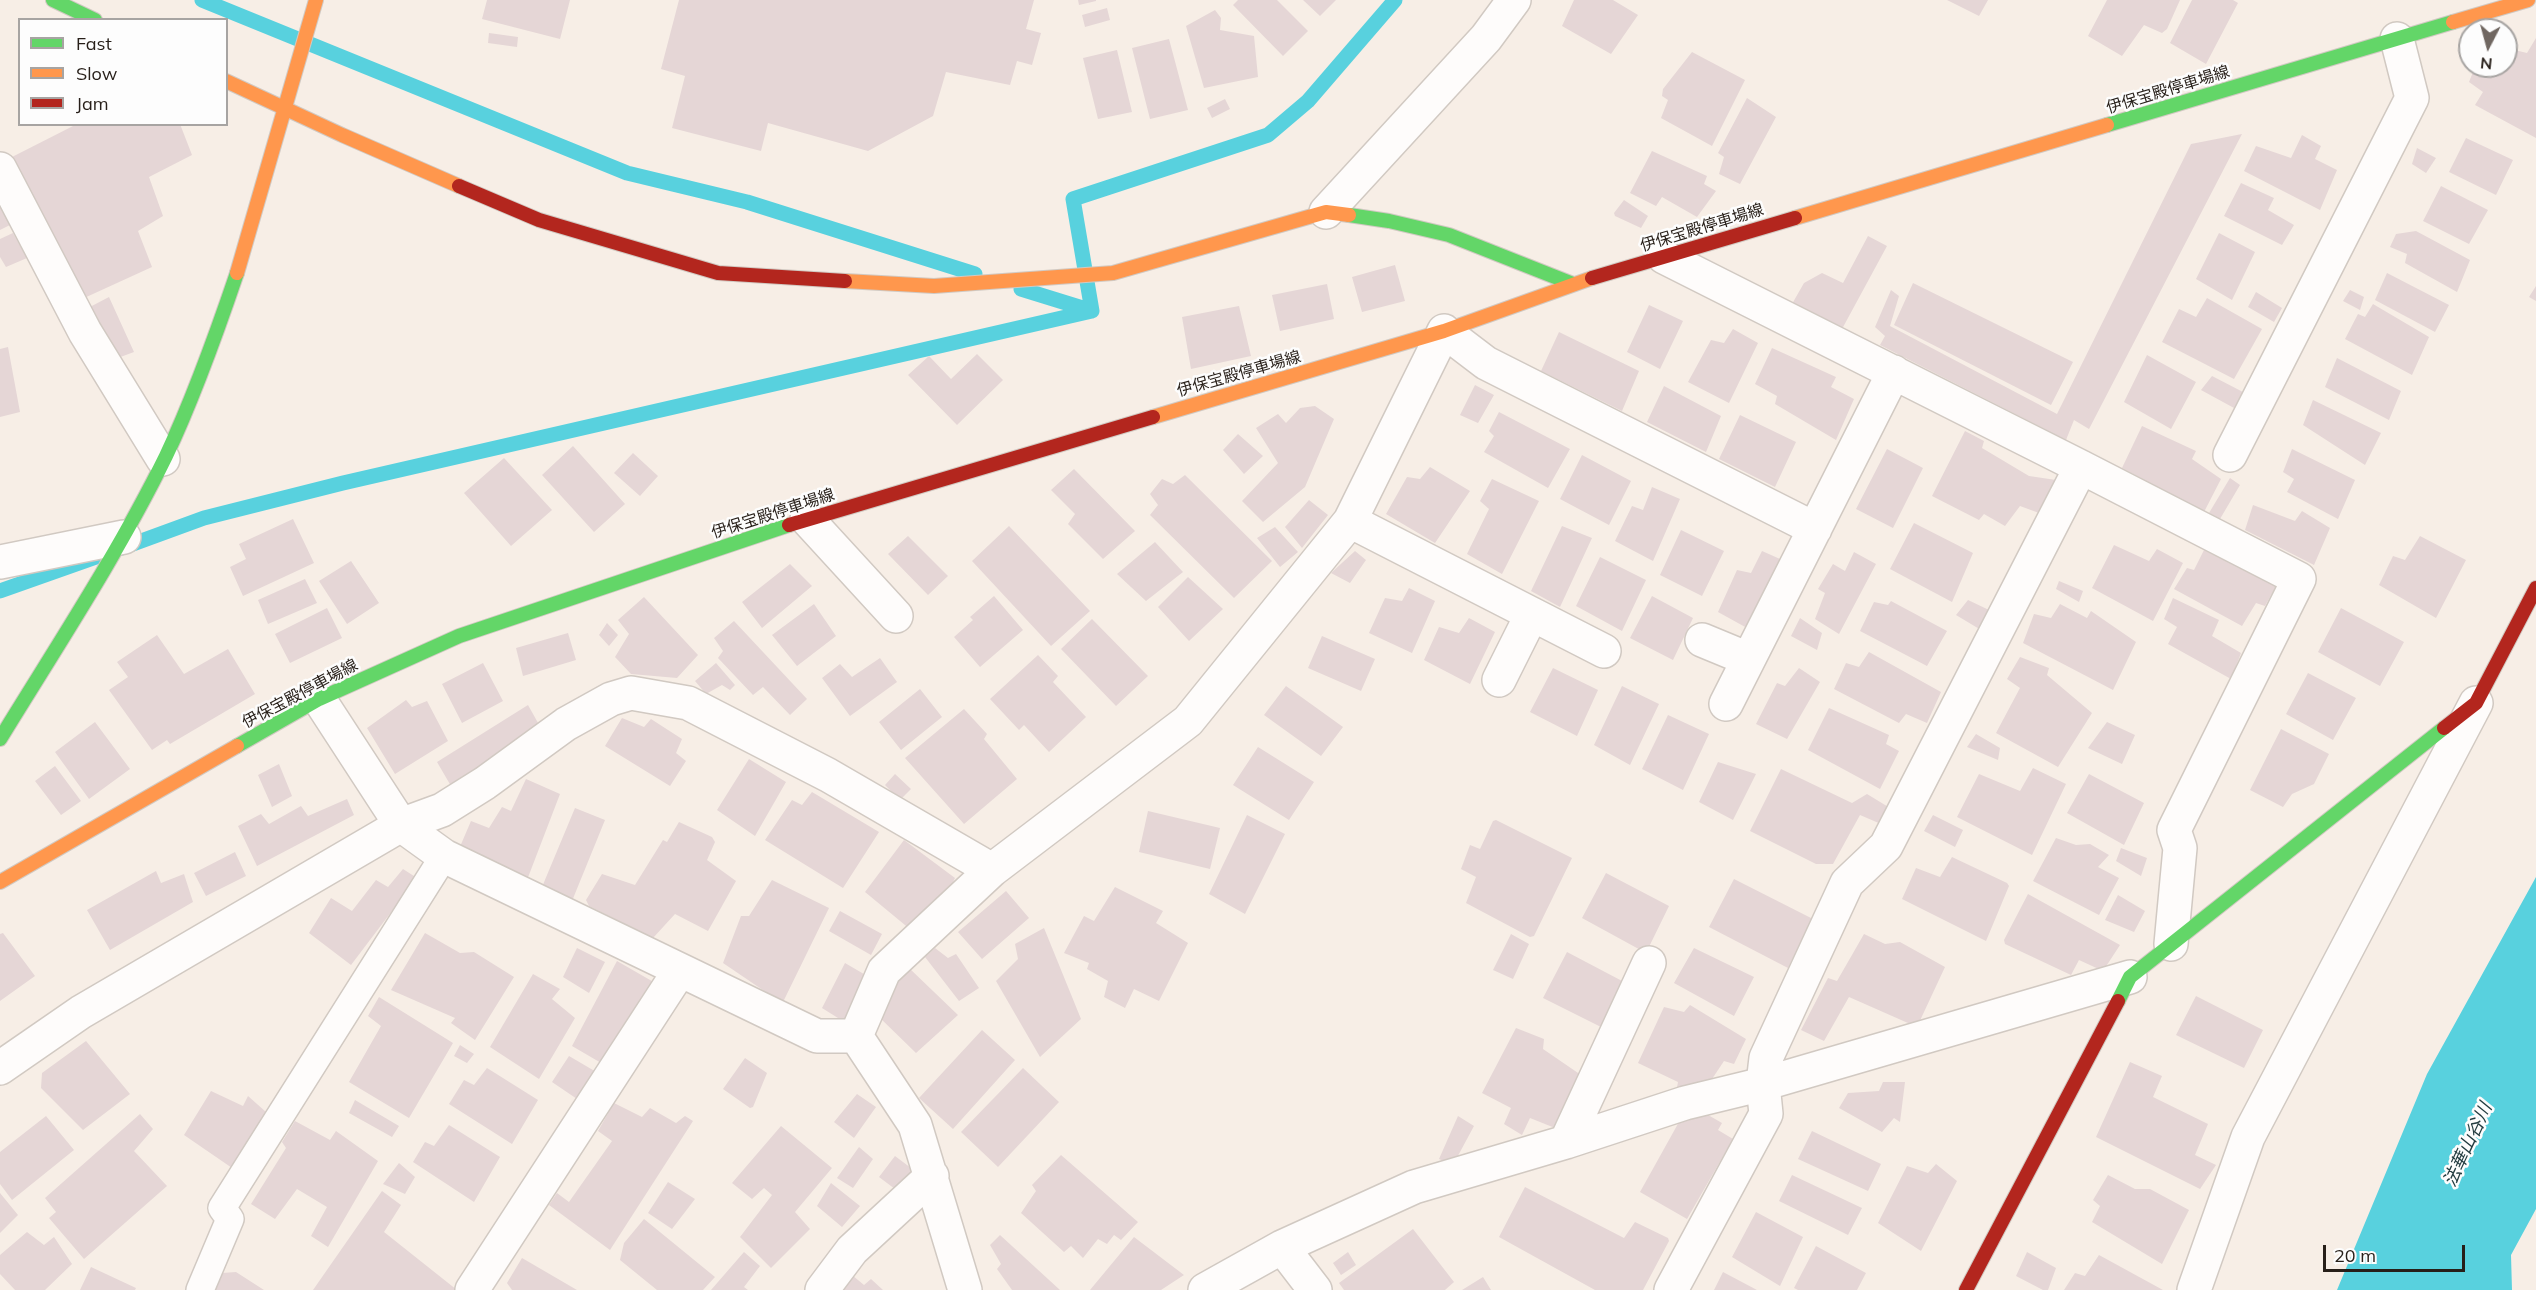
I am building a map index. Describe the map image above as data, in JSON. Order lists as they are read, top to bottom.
{
  "streets": {
    "street": ["伊保宝殿停車場線"]
  },
  "water": ["法華山谷川"],
  "legend": ["Fast", "Slow", "Jam"],
  "scale_bar": "20 m",
  "north": "bottom"
}
